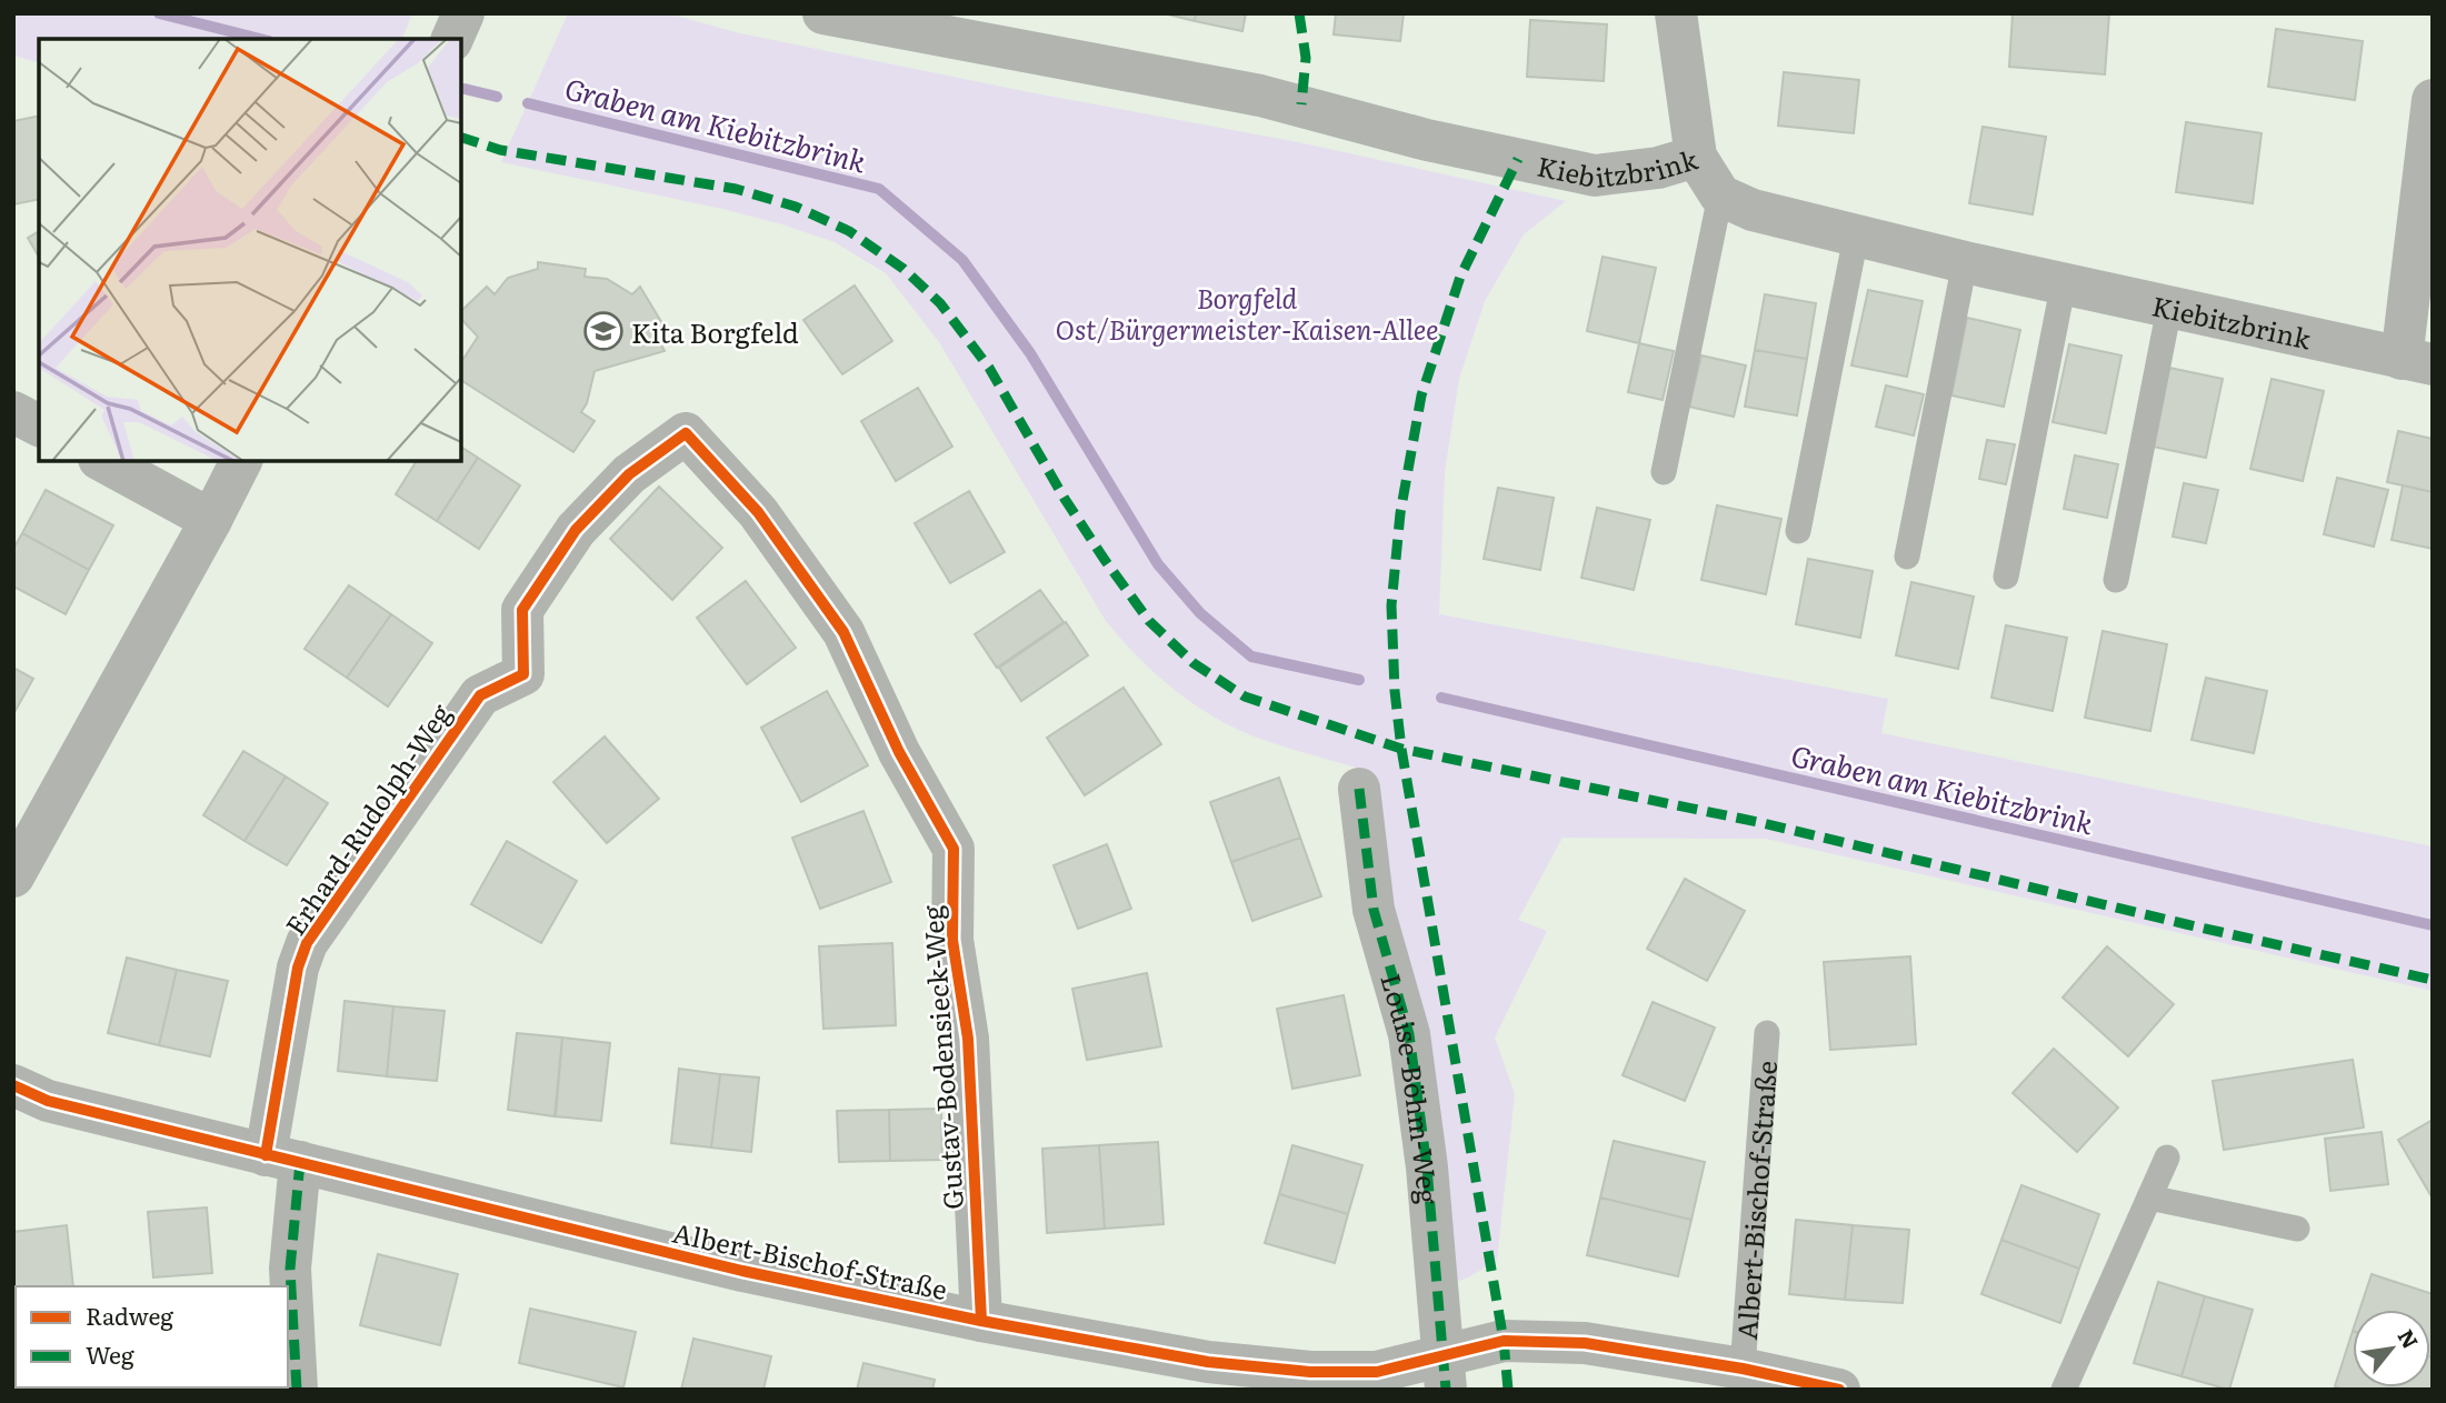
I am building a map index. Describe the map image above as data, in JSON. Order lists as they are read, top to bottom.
{
  "streets": {
    "street": [
      "Kiebitzbrink",
      "Erhard-Rudolph-Weg",
      "Gustav-Bodensieck-Weg",
      "Louise-Böhm-Weg",
      "Albert-Bischof-Straße"
    ]
  },
  "crossings": [
    ["Erhard-Rudolph-Weg", "Gustav-Bodensieck-Weg"],
    ["Erhard-Rudolph-Weg", "Albert-Bischof-Straße"],
    ["Gustav-Bodensieck-Weg", "Albert-Bischof-Straße"],
    ["Louise-Böhm-Weg", "Albert-Bischof-Straße"]
  ],
  "water": ["Graben am Kiebitzbrink"],
  "parks": ["Borgfeld Ost/Bürgermeister-Kaisen-Allee"],
  "places": {
    "school or university": ["Kita Borgfeld"]
  },
  "legend": ["Radweg", "Weg"],
  "north": "top right"
}
